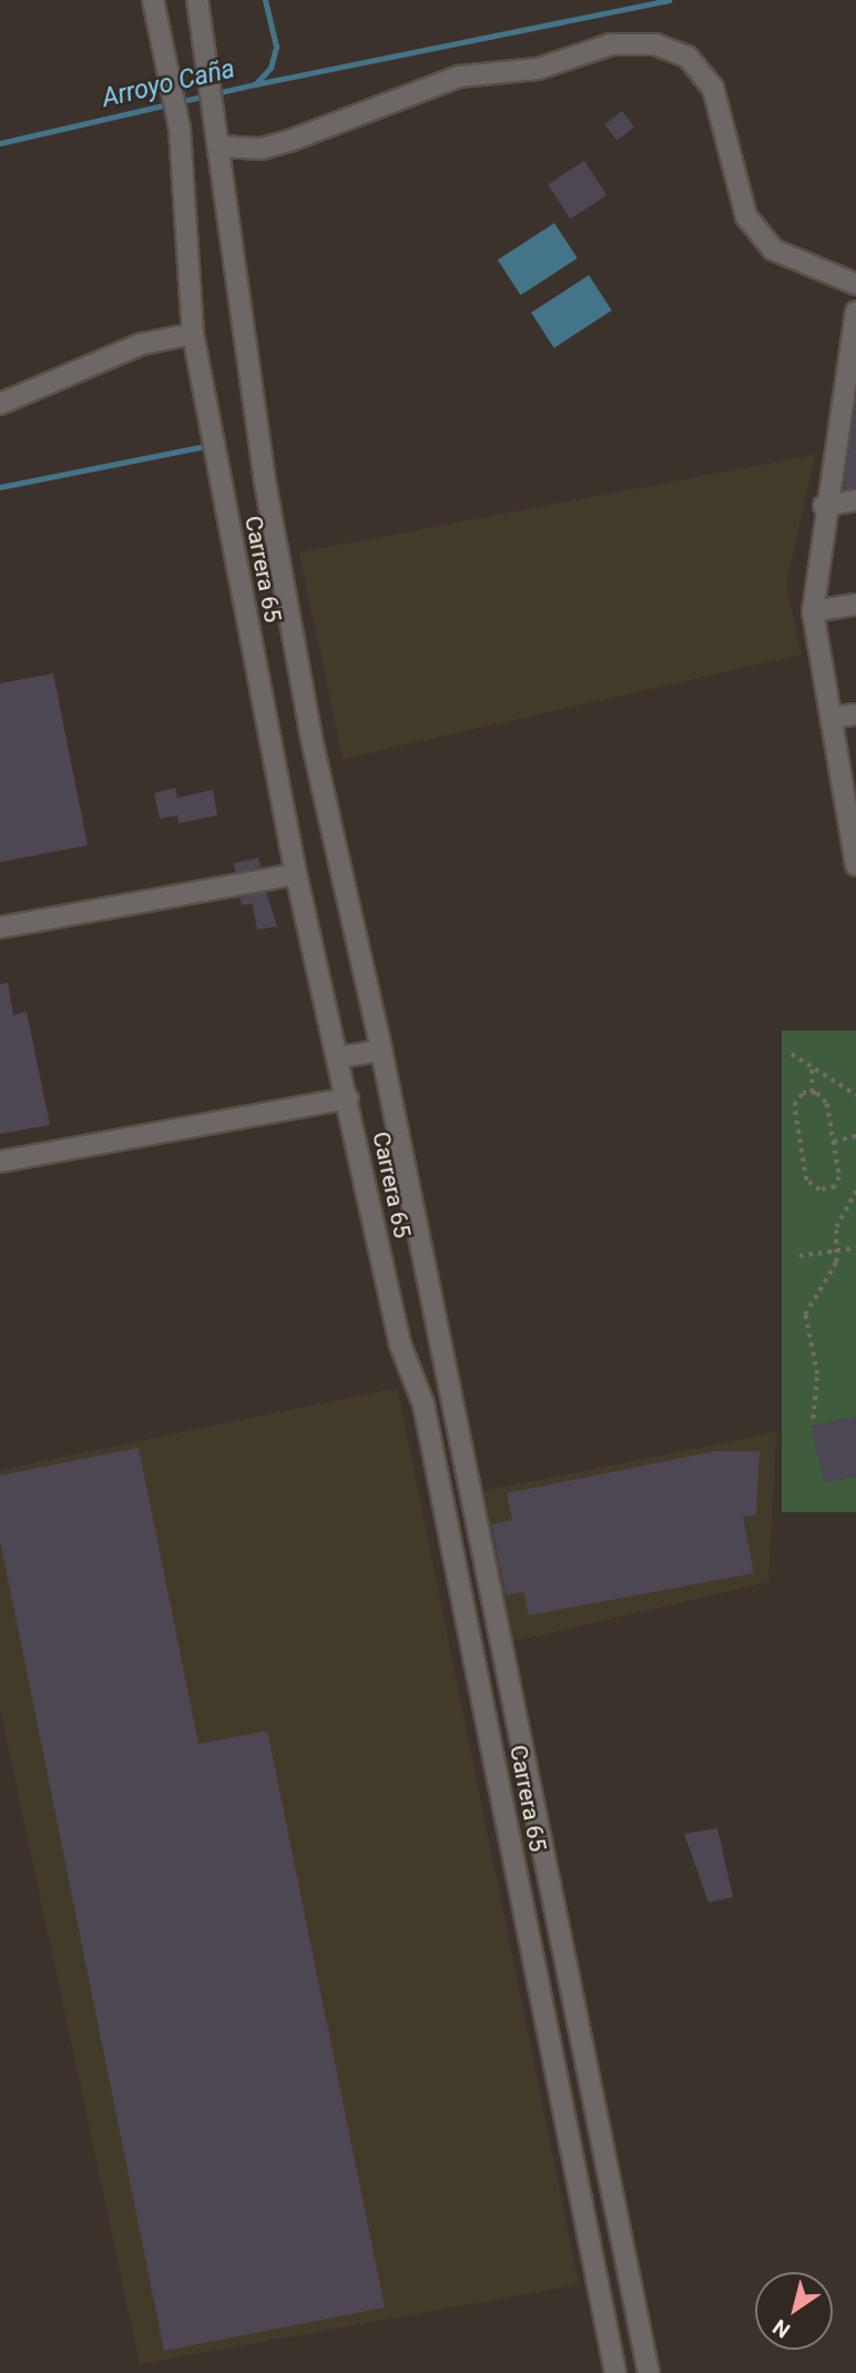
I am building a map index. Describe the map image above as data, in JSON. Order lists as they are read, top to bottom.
{
  "streets": {
    "street": ["Carrera 65"]
  },
  "water": ["Arroyo Caña"],
  "north": "bottom left"
}
